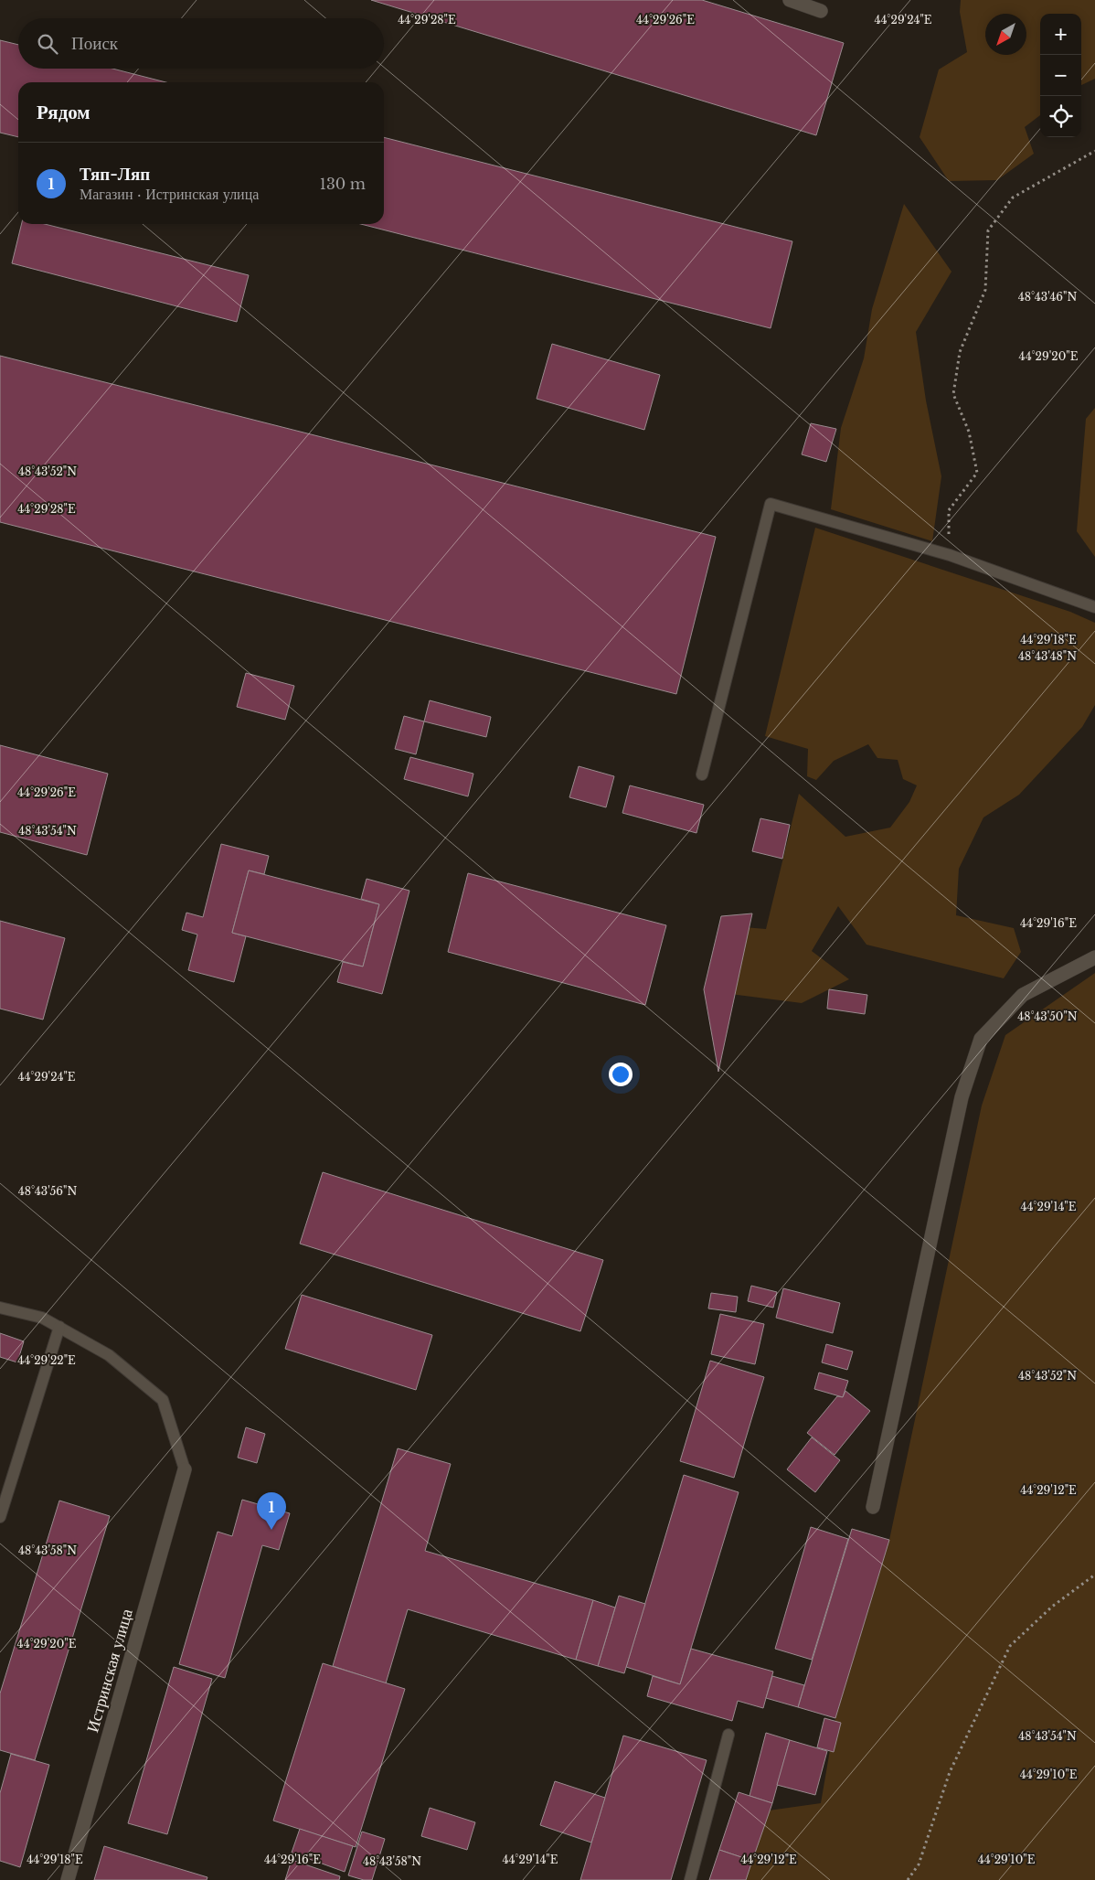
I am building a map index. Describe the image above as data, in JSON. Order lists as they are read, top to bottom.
{
  "streets": {
    "street": ["Истринская улица"]
  },
  "north": "bottom left",
  "page": {
    "map_buttons": ["+", "−"],
    "search": "Поиск",
    "heading": "Рядом",
    "list": [
      {
        "mark": "1",
        "name": "Тяп-Ляп",
        "note": "Магазин · Истринская улица",
        "value": "130 m"
      }
    ],
    "pins": "1"
  },
  "coordinates": [
    "44°29'28\"E",
    "44°29'26\"E",
    "44°29'24\"E",
    "48°43'46\"N",
    "44°29'20\"E",
    "48°43'52\"N",
    "44°29'18\"E",
    "48°43'48\"N",
    "48°43'54\"N",
    "44°29'16\"E",
    "48°43'50\"N",
    "48°43'56\"N",
    "44°29'14\"E",
    "44°29'22\"E",
    "44°29'12\"E",
    "48°43'58\"N",
    "44°29'10\"E"
  ]
}
